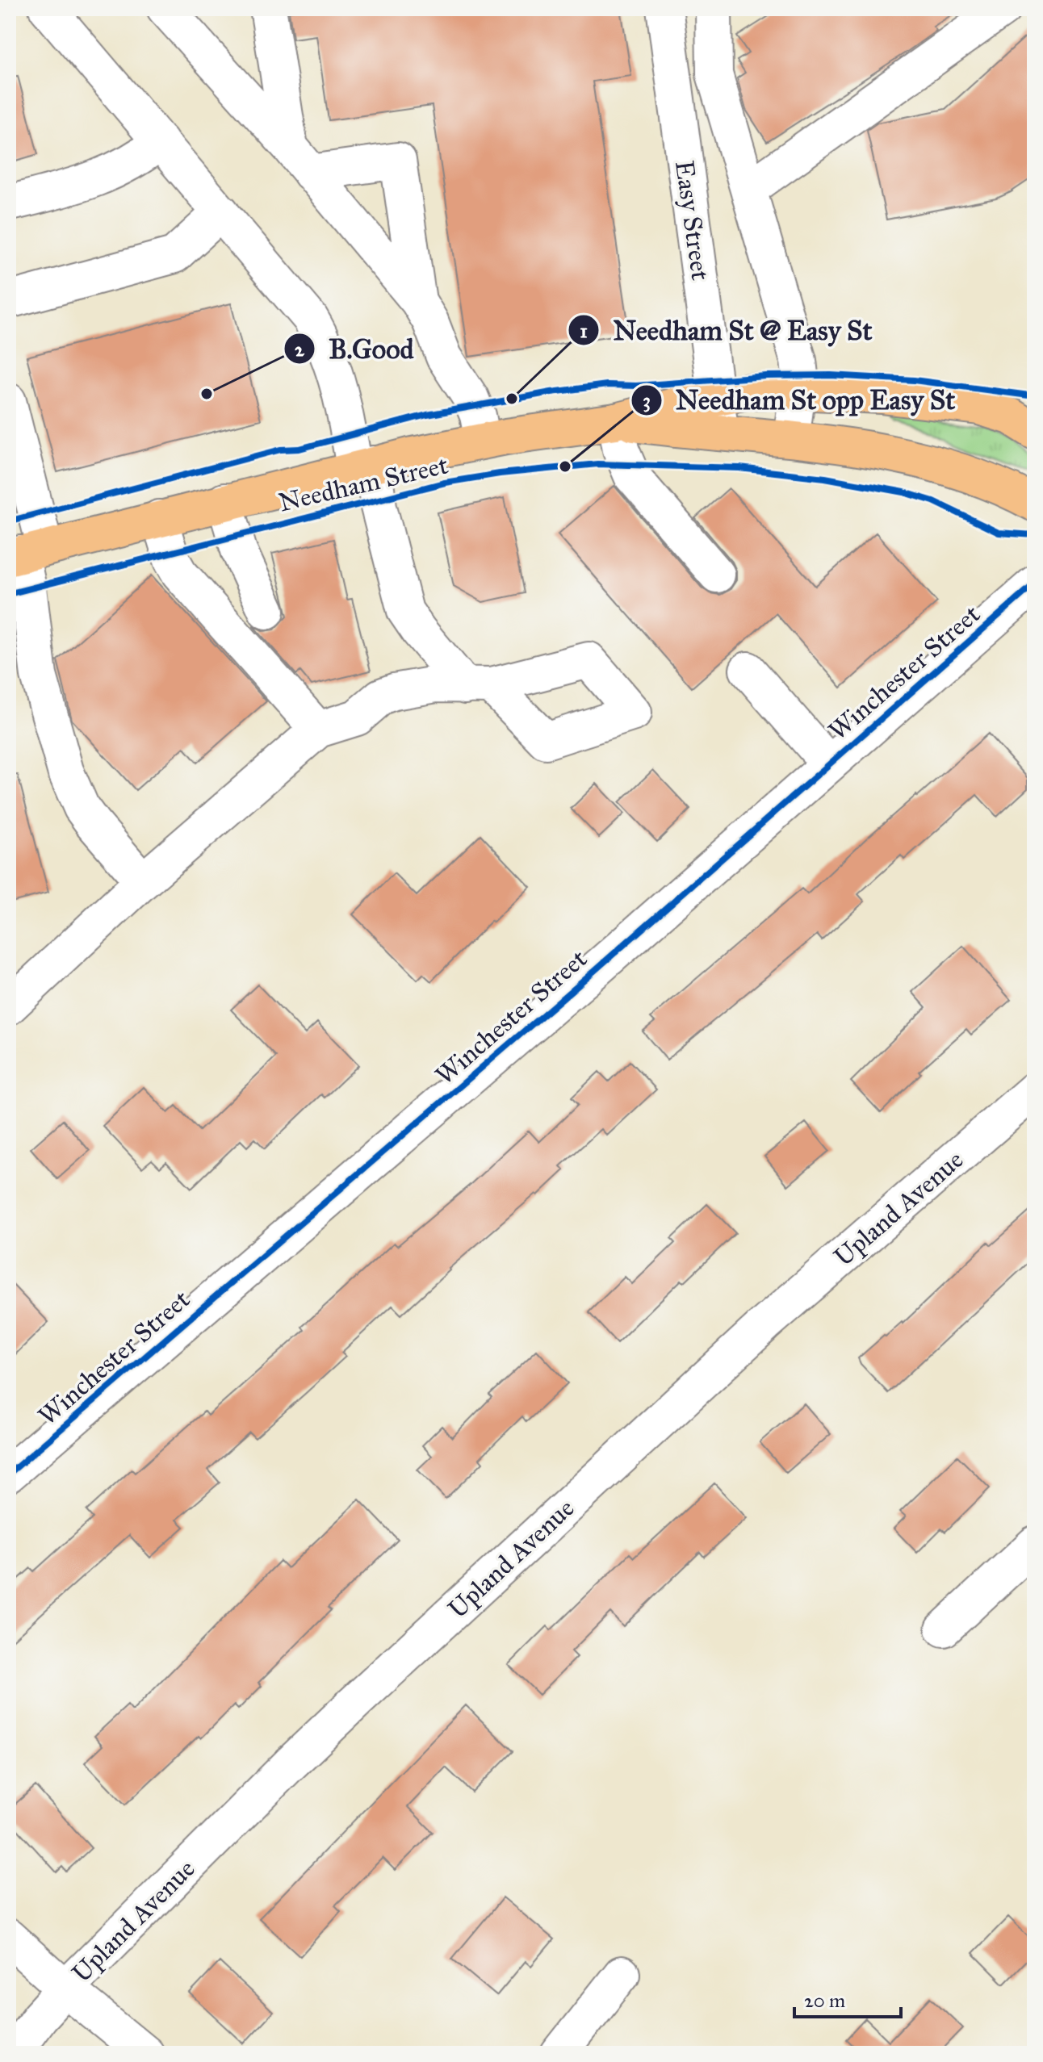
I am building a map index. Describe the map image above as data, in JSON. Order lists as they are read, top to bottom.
{
  "streets": {
    "main road": ["Needham Street"],
    "street": ["Easy Street", "Winchester Street", "Upland Avenue"]
  },
  "crossings": [
    ["Easy Street", "Needham Street"]
  ],
  "places": ["B.Good", "Needham St @ Easy St", "Needham St opp Easy St"],
  "scale_bar": "20 m"
}
